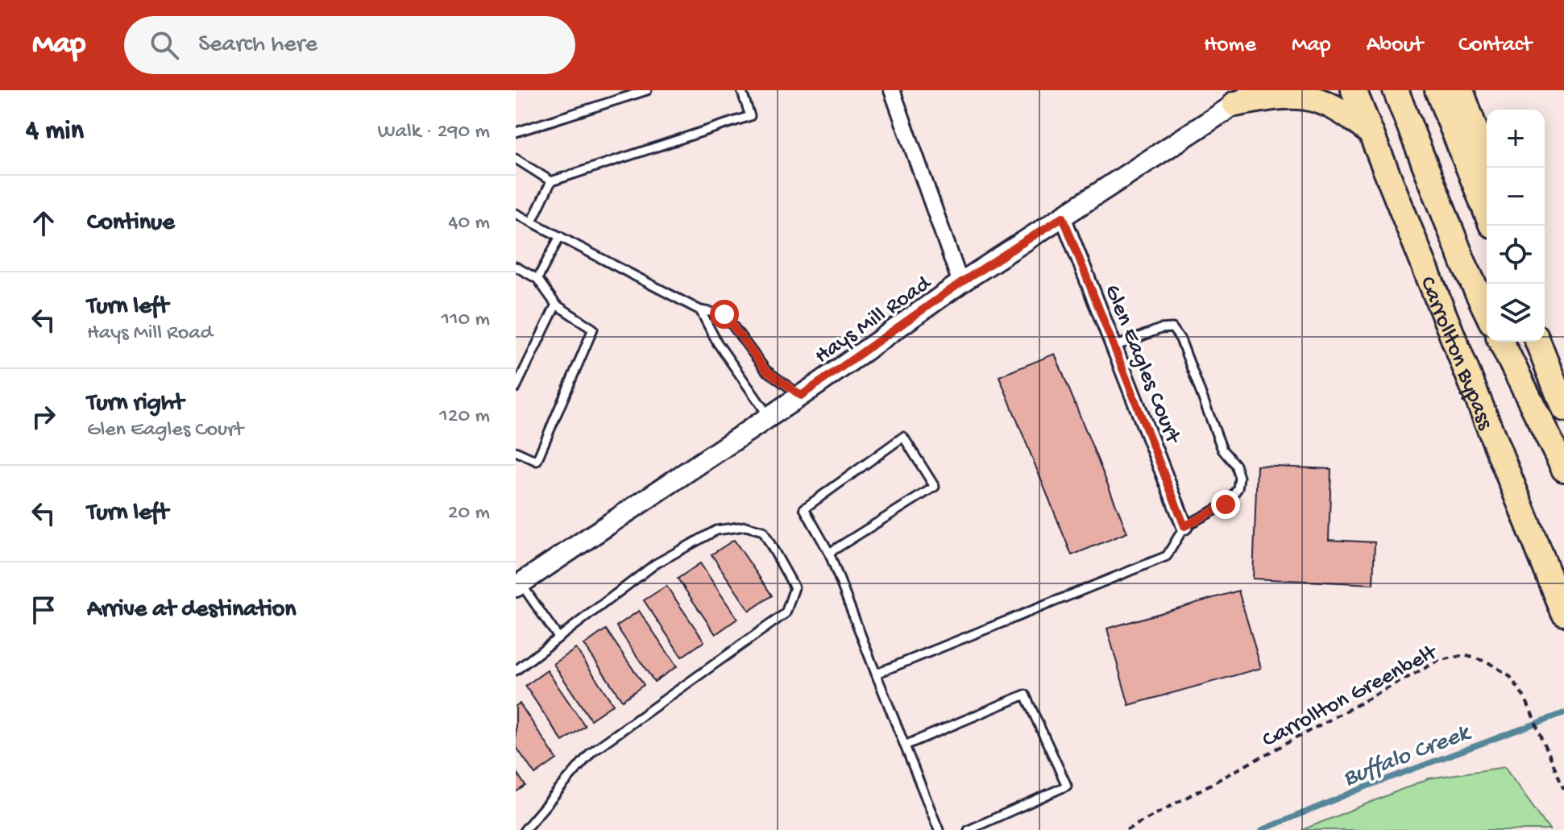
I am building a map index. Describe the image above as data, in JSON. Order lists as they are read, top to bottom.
{
  "streets": {
    "main road": ["Carrollton Bypass"],
    "street": ["Hays Mill Road", "Glen Eagles Court"],
    "path": ["Carrollton Greenbelt"]
  },
  "crossings": [
    ["Hays Mill Road", "Glen Eagles Court"]
  ],
  "water": ["Buffalo Creek"],
  "page": {
    "header": "Map",
    "search": "Search here",
    "nav": [
      "Home",
      "Map",
      "About",
      "Contact"
    ],
    "heading": ["4 min", "Walk · 290 m"],
    "map_buttons": ["+", "−"],
    "list": [
      ["Continue", "40 m"],
      ["Turn left", "Hays Mill Road", "110 m"],
      ["Turn right", "Glen Eagles Court", "120 m"],
      ["Turn left", "20 m"],
      "Arrive at destination"
    ]
  }
}
